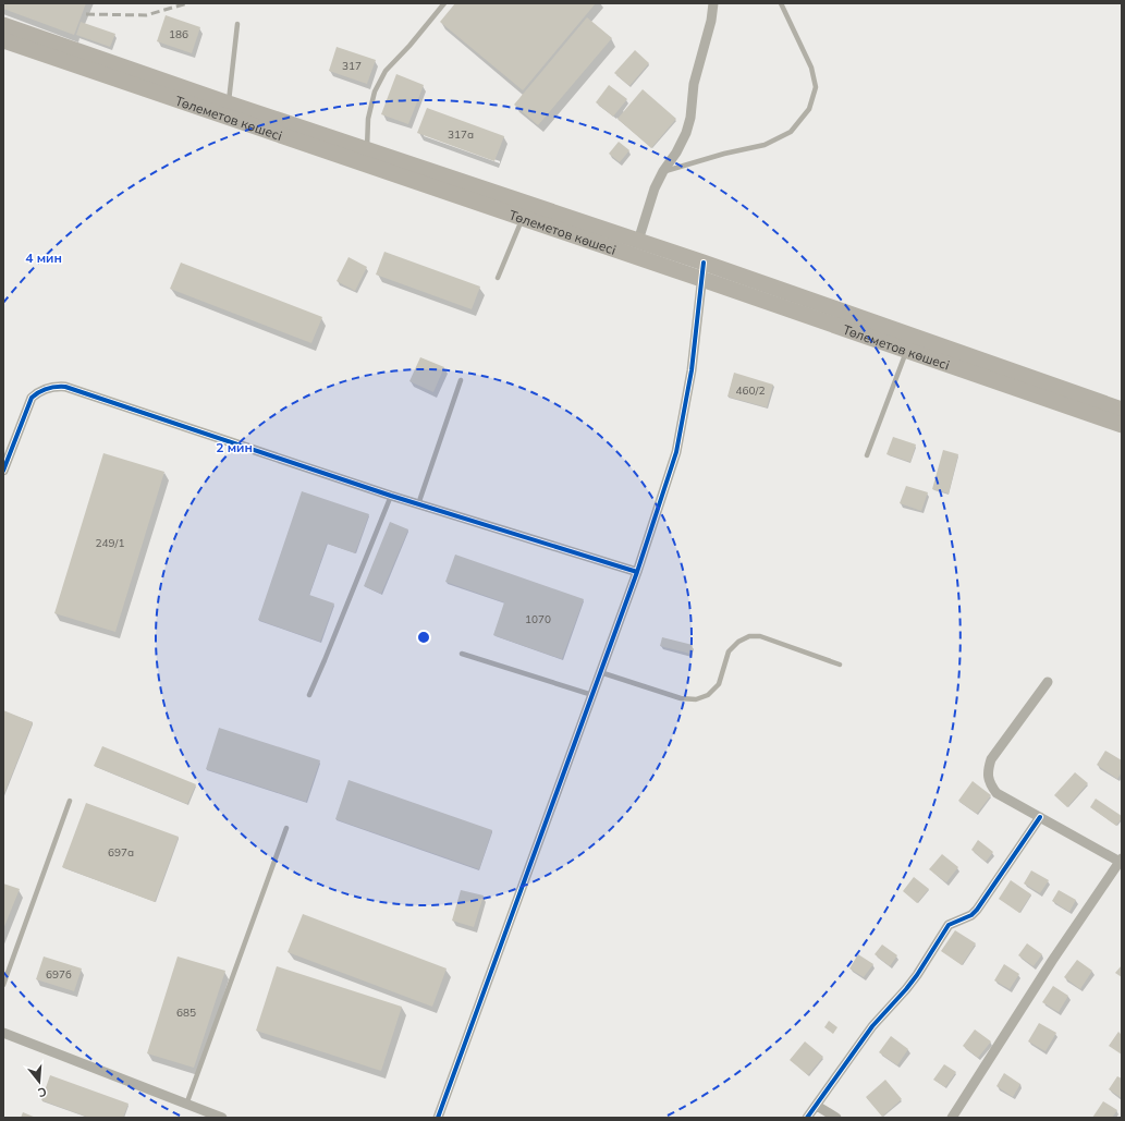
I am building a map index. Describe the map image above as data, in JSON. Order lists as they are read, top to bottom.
{
  "streets": {
    "main road": ["Төлеметов көшесі"]
  },
  "house_numbers": [
    "186",
    "317",
    "317а",
    "460/2",
    "249/1",
    "1070",
    "697а",
    "697б",
    "685"
  ],
  "north": "bottom",
  "rings": ["4 мин", "2 мин"]
}
